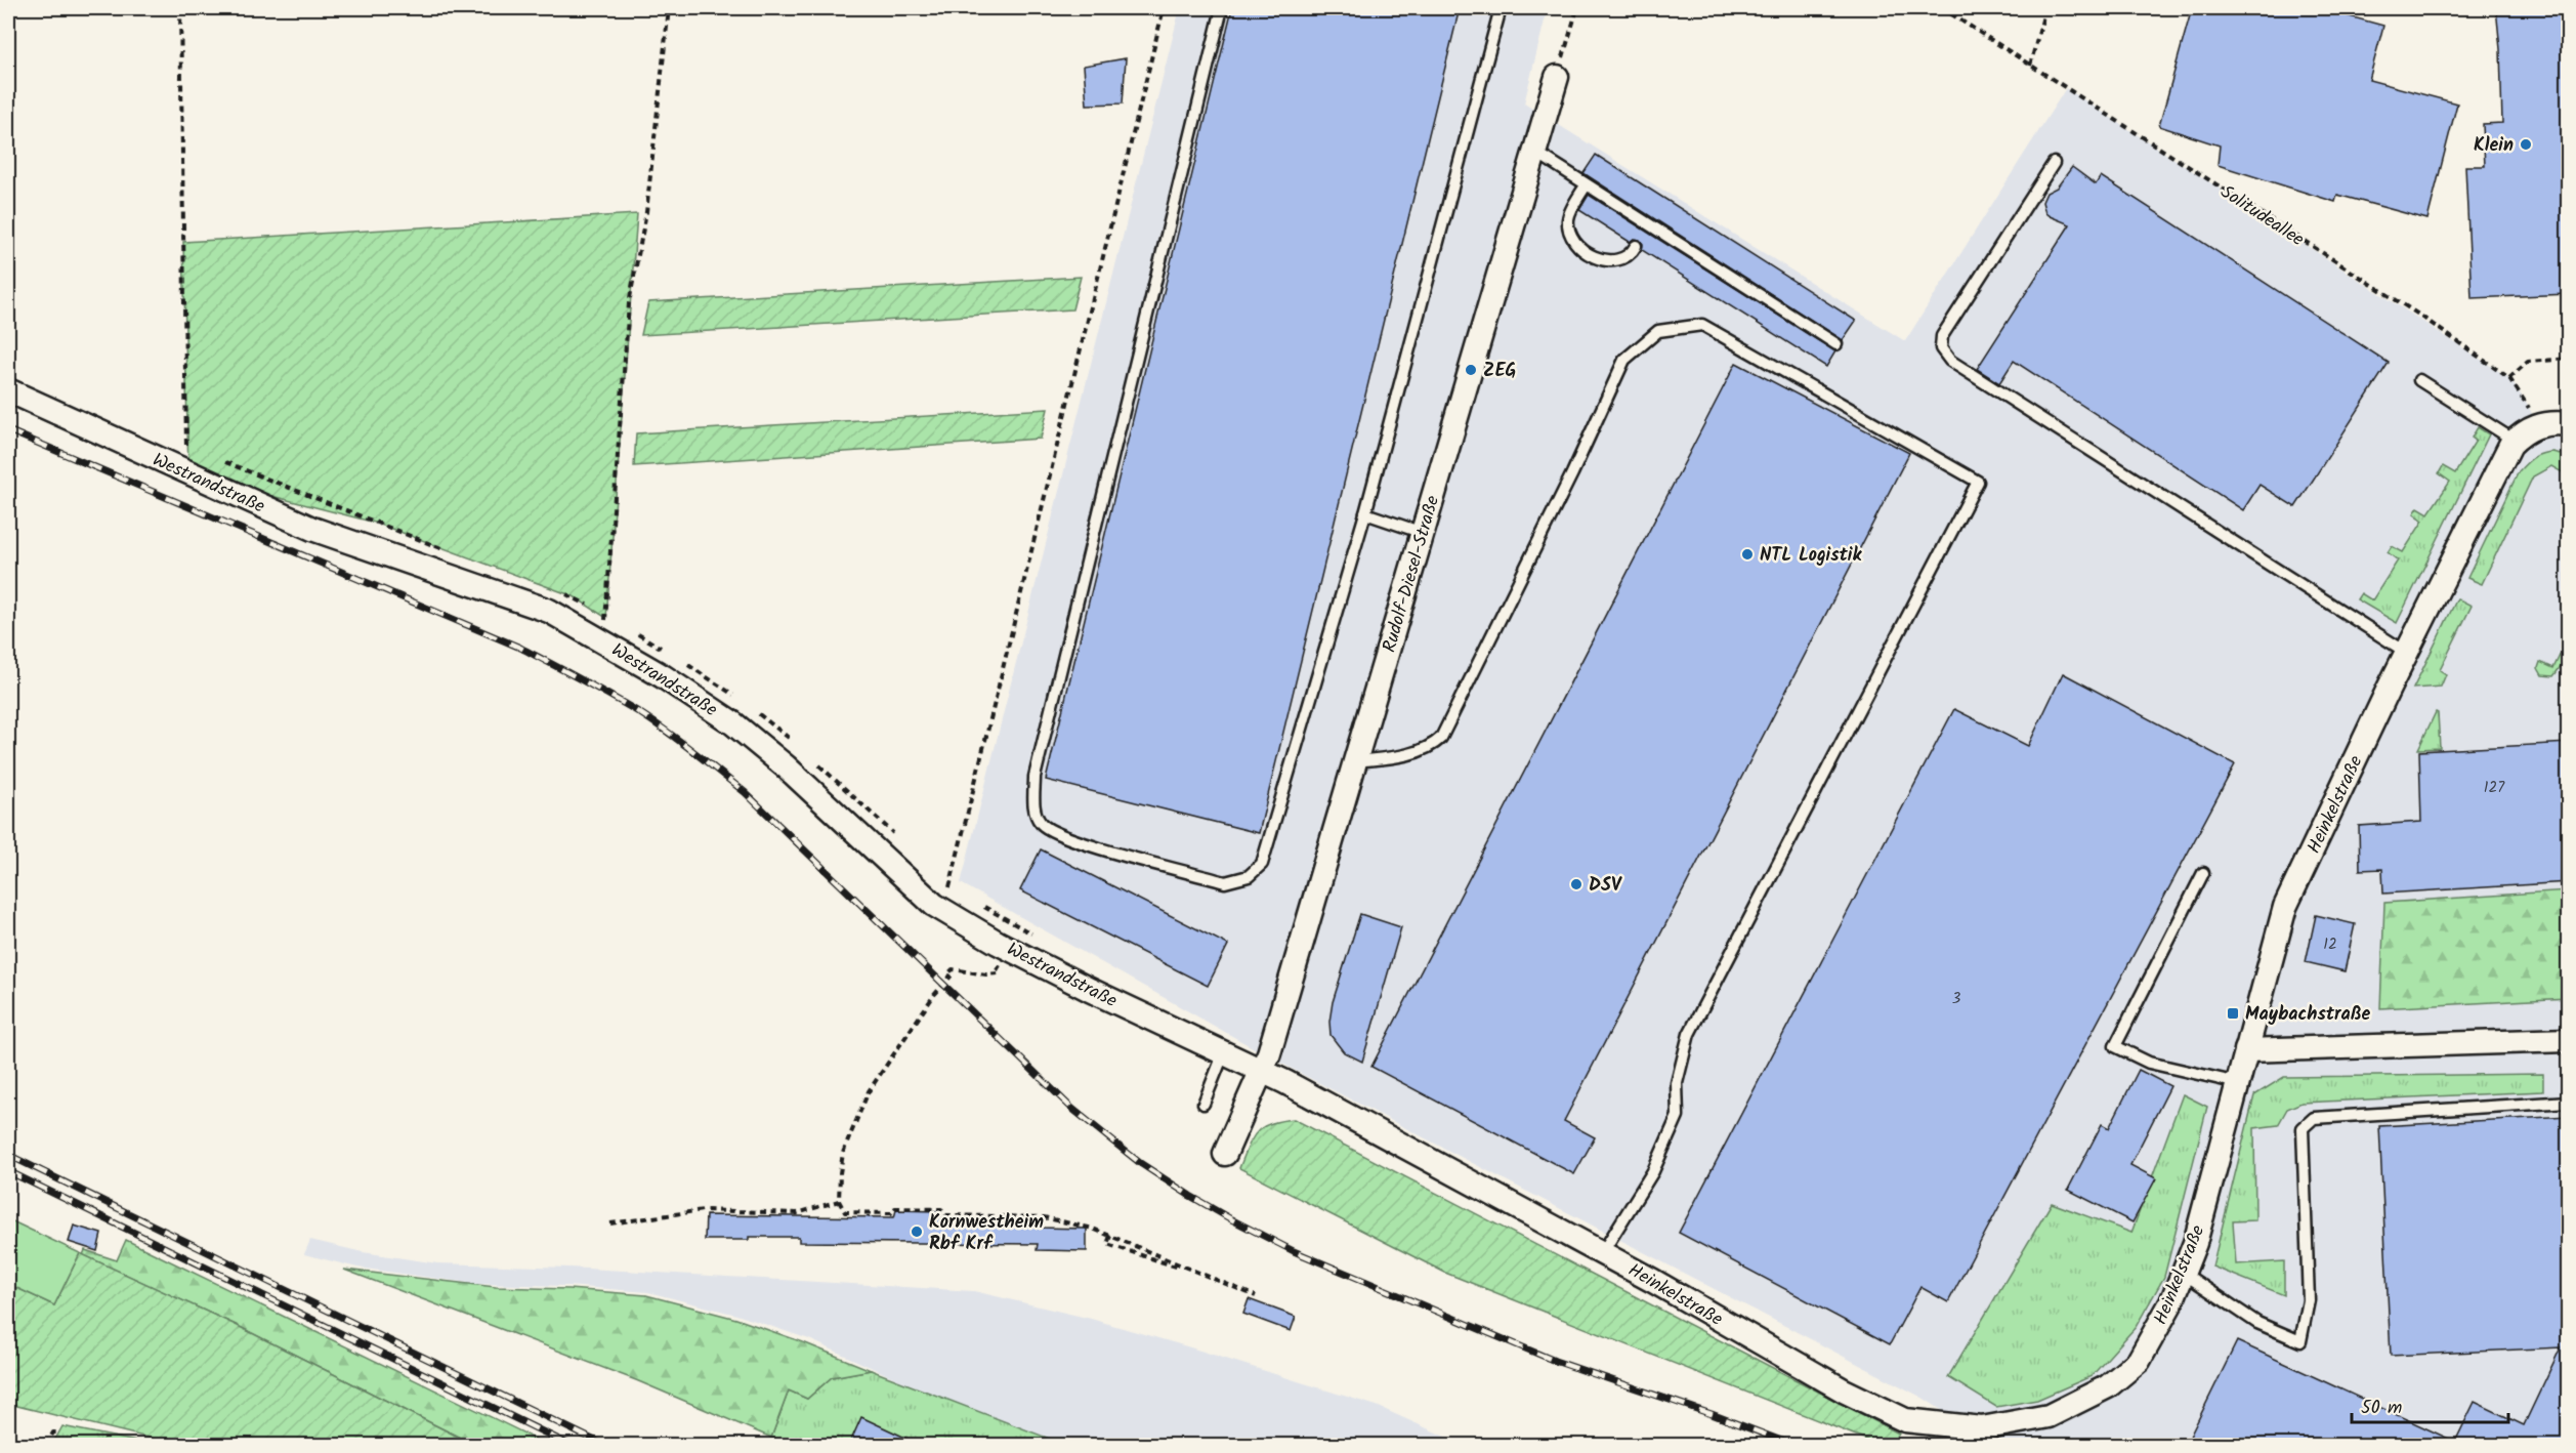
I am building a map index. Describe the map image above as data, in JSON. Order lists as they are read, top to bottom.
{
  "streets": {
    "street": ["Westrandstraße", "Rudolf-Diesel-Straße", "Heinkelstraße"],
    "path": ["Solitudeallee"]
  },
  "crossings": [
    ["Solitudeallee", "Heinkelstraße"],
    ["Westrandstraße", "Rudolf-Diesel-Straße"],
    ["Westrandstraße", "Heinkelstraße"],
    ["Rudolf-Diesel-Straße", "Heinkelstraße"]
  ],
  "places": {
    "other": [
      "Klein",
      "ZEG",
      "NTL Logistik",
      "DSV",
      "Kornwestheim Rbf Krf"
    ],
    "transit": ["Maybachstraße"]
  },
  "house_numbers": ["127", "12", "3"],
  "scale_bar": "50 m"
}
